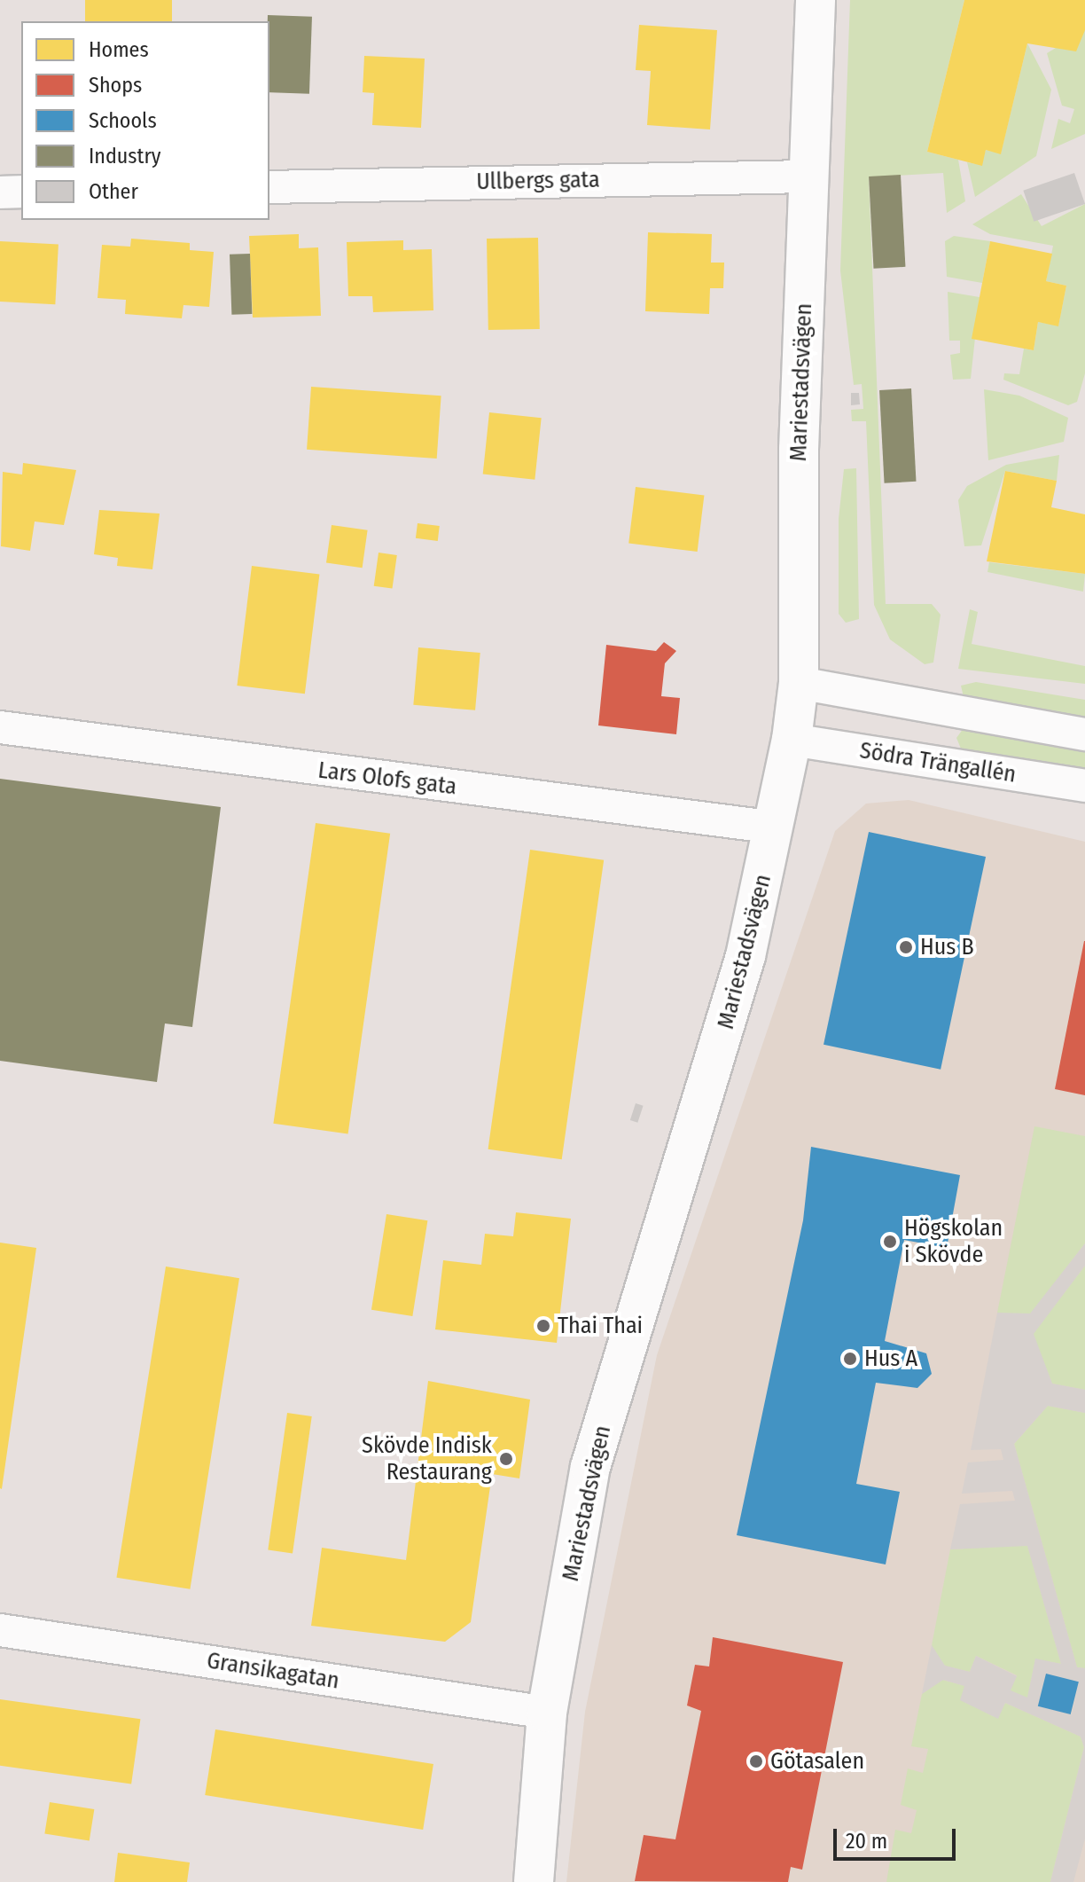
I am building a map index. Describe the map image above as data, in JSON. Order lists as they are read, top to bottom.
{
  "streets": {
    "street": [
      "Ullbergs gata",
      "Mariestadsvägen",
      "Södra Trängallén",
      "Lars Olofs gata",
      "Gransikagatan"
    ]
  },
  "crossings": [
    ["Ullbergs gata", "Mariestadsvägen"],
    ["Mariestadsvägen", "Södra Trängallén"],
    ["Mariestadsvägen", "Lars Olofs gata"],
    ["Mariestadsvägen", "Gransikagatan"]
  ],
  "places": [
    "Hus B",
    "Högskolan i Skövde",
    "Thai Thai",
    "Hus A",
    "Skövde Indisk Restaurang",
    "Götasalen"
  ],
  "legend": [
    "Homes",
    "Shops",
    "Schools",
    "Industry",
    "Other"
  ],
  "scale_bar": "20 m"
}
